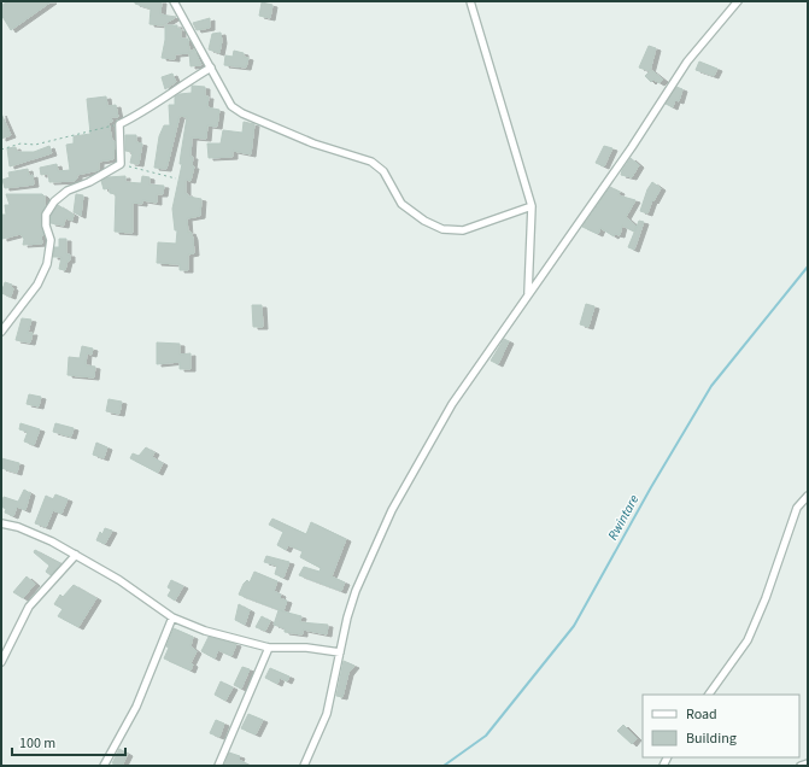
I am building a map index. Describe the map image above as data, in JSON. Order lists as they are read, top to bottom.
{
  "water": ["Rwintare"],
  "legend": ["Road", "Building"],
  "scale_bar": "100 m"
}
